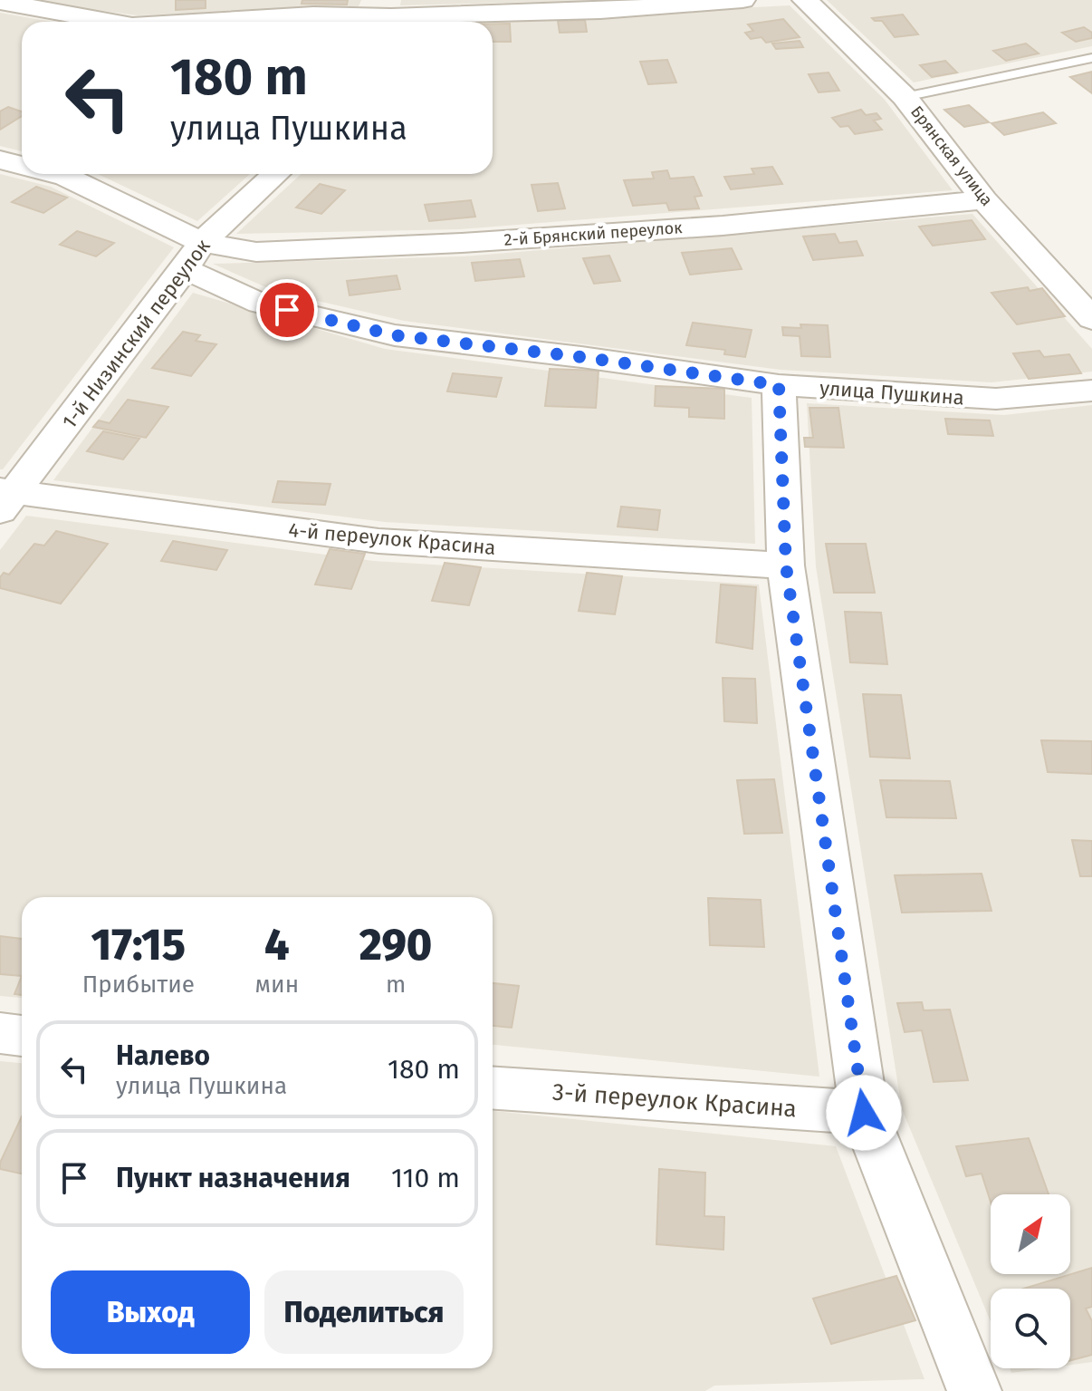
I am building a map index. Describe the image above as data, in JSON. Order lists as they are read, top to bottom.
{
  "streets": {
    "street": [
      "Брянская улица",
      "2-й Брянский переулок",
      "1-й Низинский переулок",
      "улица Пушкина",
      "4-й переулок Красина",
      "3-й переулок Красина"
    ]
  },
  "crossings": [
    ["Брянская улица", "2-й Брянский переулок"],
    ["2-й Брянский переулок", "1-й Низинский переулок"],
    ["1-й Низинский переулок", "улица Пушкина"],
    ["1-й Низинский переулок", "4-й переулок Красина"]
  ],
  "north": "top right",
  "page": {
    "turn": ["180 m", "улица Пушкина"],
    "eta": [
      "17:15",
      "Прибытие",
      "4",
      "мин",
      "290",
      "m"
    ],
    "list": [
      {
        "name": "Налево",
        "note": "улица Пушкина",
        "value": "180 m"
      },
      {
        "name": "Пункт назначения",
        "value": "110 m"
      }
    ],
    "buttons": ["Выход", "Поделиться"]
  }
}
